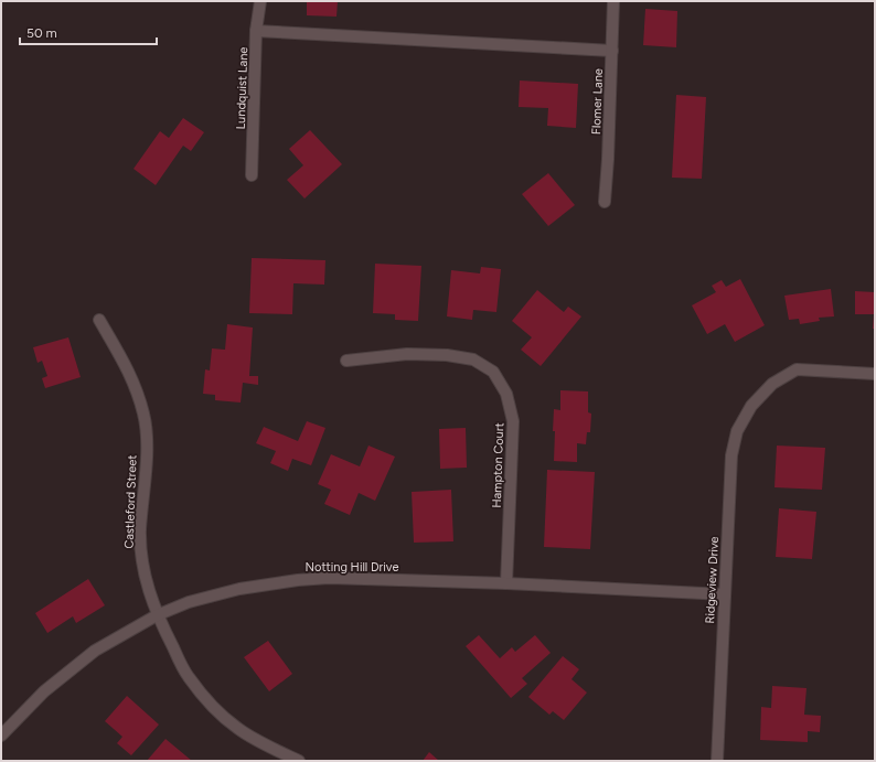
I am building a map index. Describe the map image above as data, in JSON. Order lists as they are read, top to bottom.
{
  "streets": {
    "street": [
      "Lundquist Lane",
      "Flomer Lane",
      "Hampton Court",
      "Castleford Street",
      "Notting Hill Drive",
      "Ridgeview Drive"
    ]
  },
  "crossings": [
    ["Hampton Court", "Notting Hill Drive"],
    ["Castleford Street", "Notting Hill Drive"],
    ["Notting Hill Drive", "Ridgeview Drive"]
  ],
  "scale_bar": "50 m"
}
